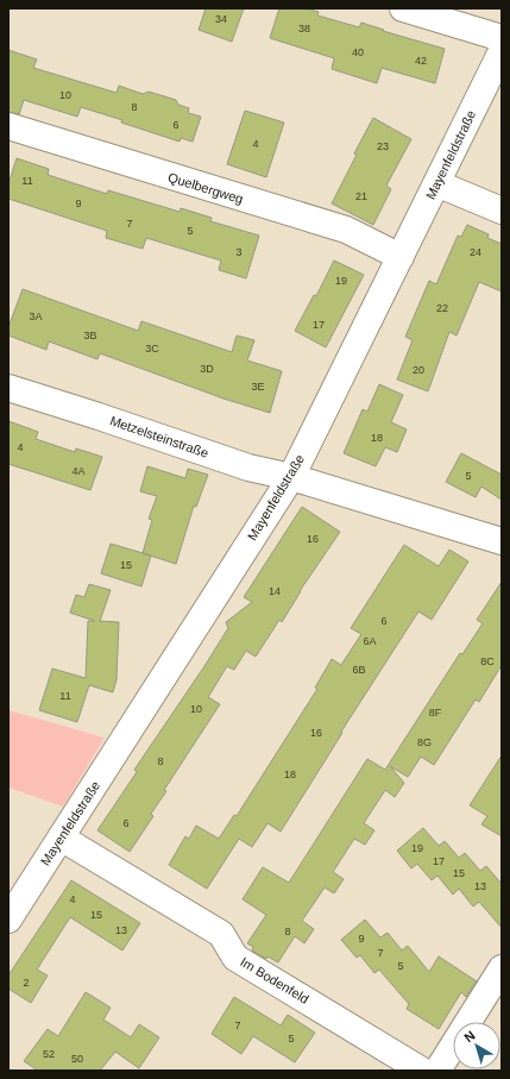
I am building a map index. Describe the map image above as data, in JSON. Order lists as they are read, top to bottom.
{
  "streets": {
    "street": [
      "Mayenfeldstraße",
      "Quelbergweg",
      "Metzelsteinstraße",
      "Im Bodenfeld"
    ]
  },
  "crossings": [
    ["Mayenfeldstraße", "Quelbergweg"],
    ["Mayenfeldstraße", "Metzelsteinstraße"],
    ["Mayenfeldstraße", "Im Bodenfeld"]
  ],
  "house_numbers": [
    "34",
    "38",
    "40",
    "42",
    "10",
    "8",
    "6",
    "4",
    "23",
    "11",
    "21",
    "9",
    "7",
    "5",
    "3",
    "24",
    "19",
    "22",
    "3A",
    "17",
    "3B",
    "3C",
    "3D",
    "20",
    "3E",
    "18",
    "4",
    "4A",
    "5",
    "16",
    "15",
    "14",
    "6",
    "6A",
    "8C",
    "6B",
    "11",
    "10",
    "8F",
    "16",
    "8G",
    "8",
    "18",
    "6",
    "19",
    "17",
    "15",
    "13",
    "4",
    "15",
    "13",
    "8",
    "9",
    "7",
    "5",
    "2",
    "7",
    "5",
    "52",
    "50"
  ],
  "north": "top left"
}
